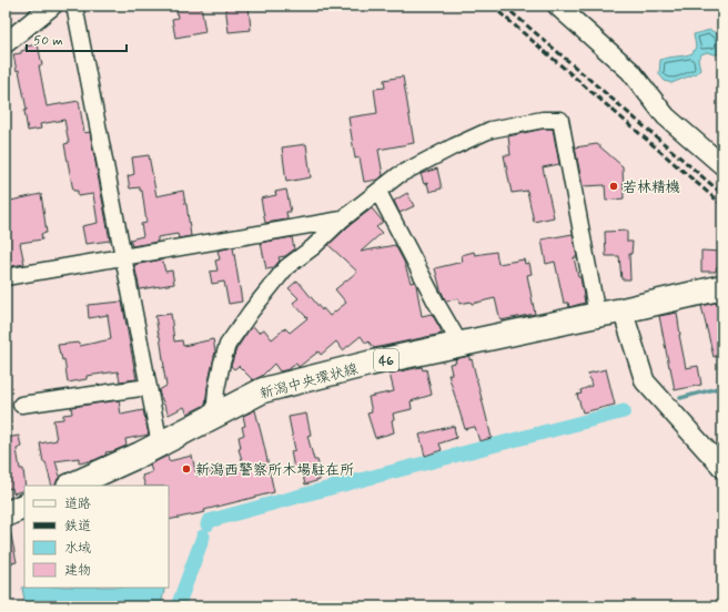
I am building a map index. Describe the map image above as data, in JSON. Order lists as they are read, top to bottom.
{
  "streets": {
    "main road": ["46", "新潟中央環状線"]
  },
  "places": ["若林精機", "新潟西警察所木場駐在所"],
  "legend": [
    "道路",
    "鉄道",
    "水域",
    "建物"
  ],
  "scale_bar": "50 m"
}
